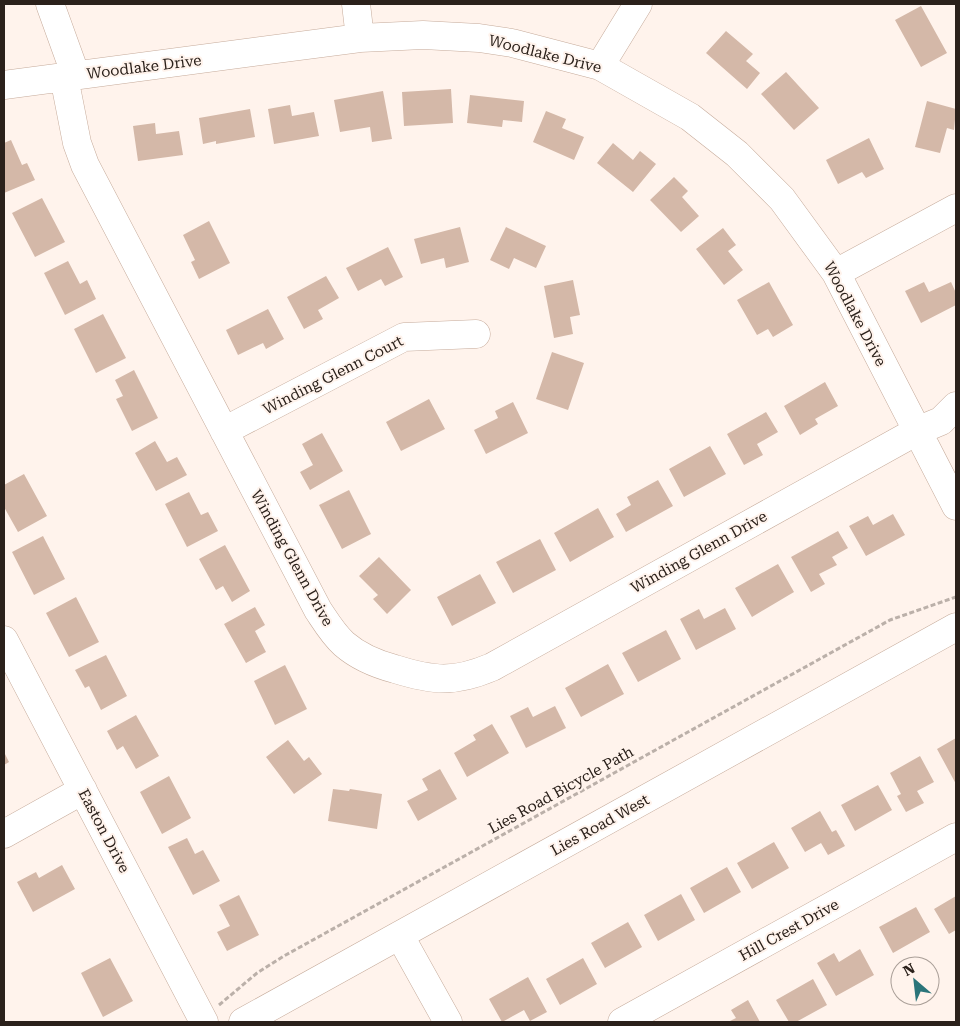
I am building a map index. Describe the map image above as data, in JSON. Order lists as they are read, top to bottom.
{
  "streets": {
    "street": [
      "Woodlake Drive",
      "Winding Glenn Court",
      "Winding Glenn Drive",
      "Lies Road West",
      "Easton Drive",
      "Hill Crest Drive"
    ],
    "path": ["Lies Road Bicycle Path"]
  },
  "crossings": [
    ["Woodlake Drive", "Winding Glenn Drive"],
    ["Winding Glenn Court", "Winding Glenn Drive"],
    ["Lies Road Bicycle Path", "Easton Drive"]
  ],
  "north": "top left"
}
